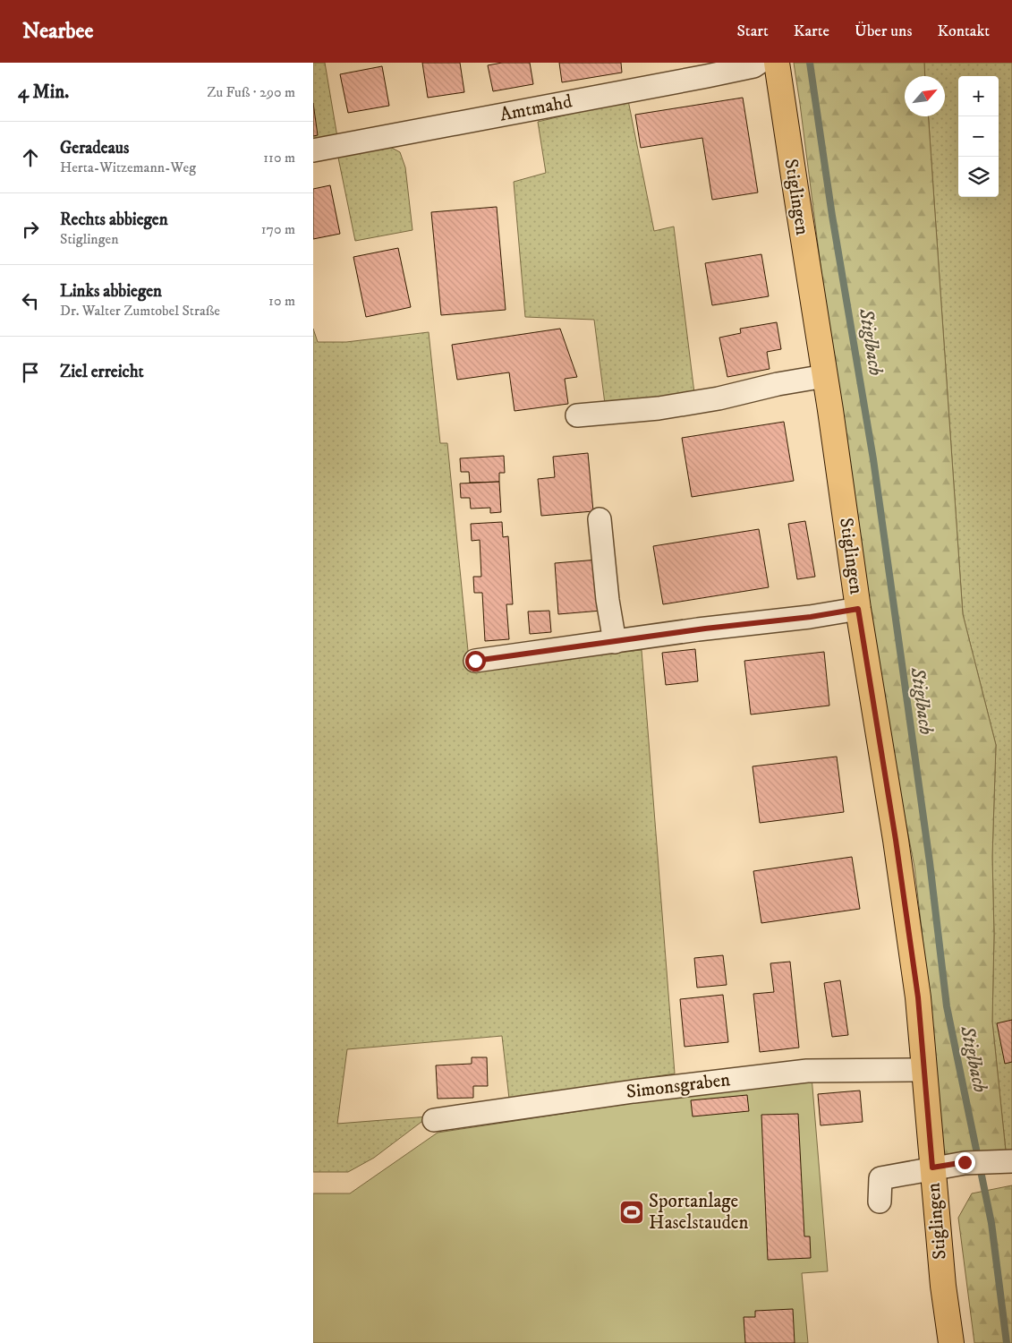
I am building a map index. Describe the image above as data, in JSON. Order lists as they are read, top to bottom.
{
  "streets": {
    "main road": ["Stiglingen"],
    "street": ["Amtmahd", "Simonsgraben"]
  },
  "crossings": [
    ["Stiglingen", "Simonsgraben"]
  ],
  "water": ["Stiglbach"],
  "places": {
    "sports": ["Sportanlage Haselstauden"]
  },
  "north": "top right",
  "page": {
    "header": "Nearbee",
    "nav": [
      "Start",
      "Karte",
      "Über uns",
      "Kontakt"
    ],
    "heading": ["4 Min.", "Zu Fuß · 290 m"],
    "map_buttons": ["+", "−"],
    "list": [
      ["Geradeaus", "Herta-Witzemann-Weg", "110 m"],
      ["Rechts abbiegen", "Stiglingen", "170 m"],
      ["Links abbiegen", "Dr. Walter Zumtobel Straße", "10 m"],
      "Ziel erreicht"
    ]
  }
}
